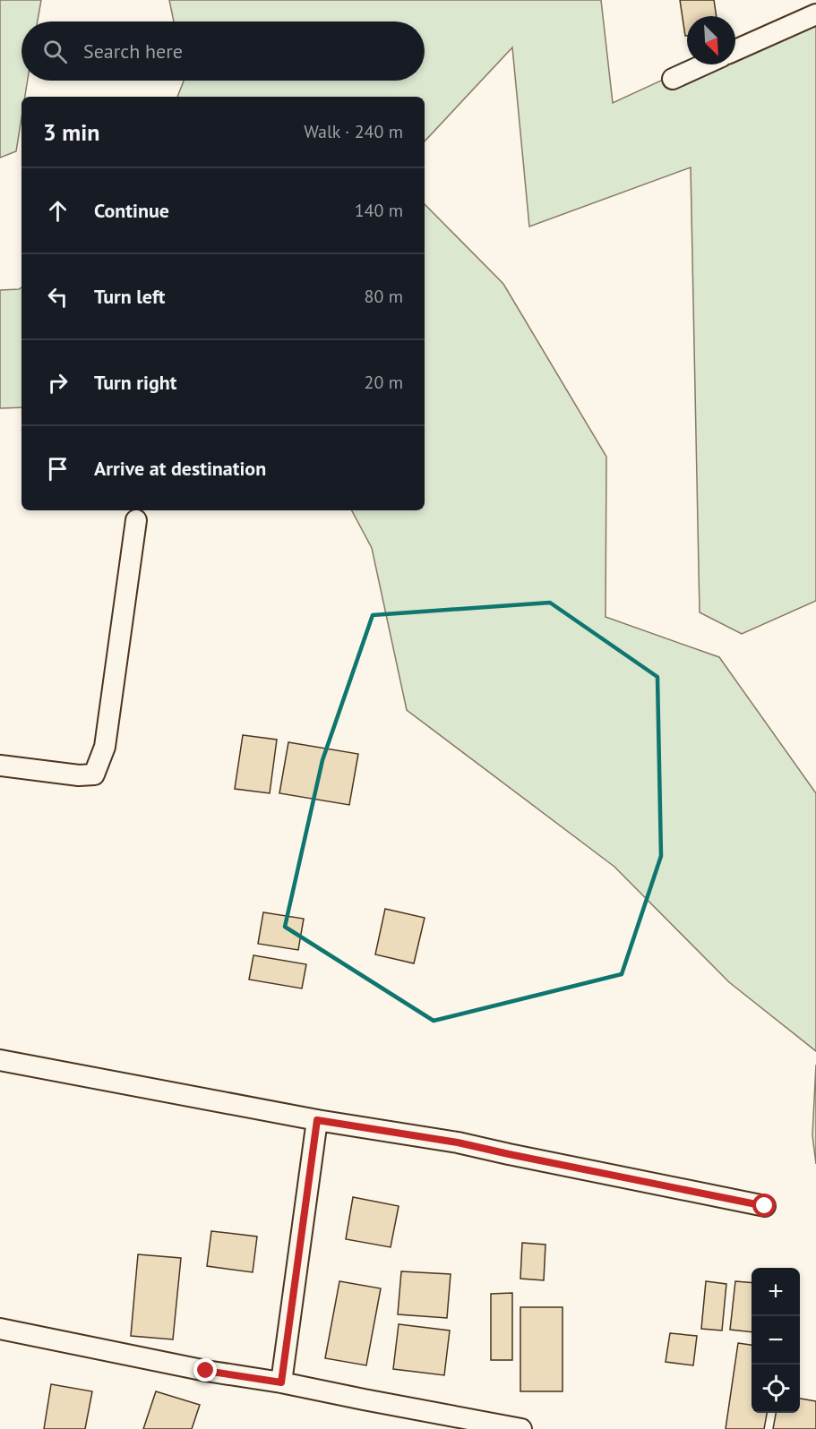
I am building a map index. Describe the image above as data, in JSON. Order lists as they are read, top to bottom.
{
  "north": "bottom right",
  "page": {
    "search": "Search here",
    "heading": ["3 min", "Walk · 240 m"],
    "list": [
      ["Continue", "140 m"],
      ["Turn left", "80 m"],
      ["Turn right", "20 m"],
      "Arrive at destination"
    ],
    "map_buttons": ["+", "−"]
  }
}
